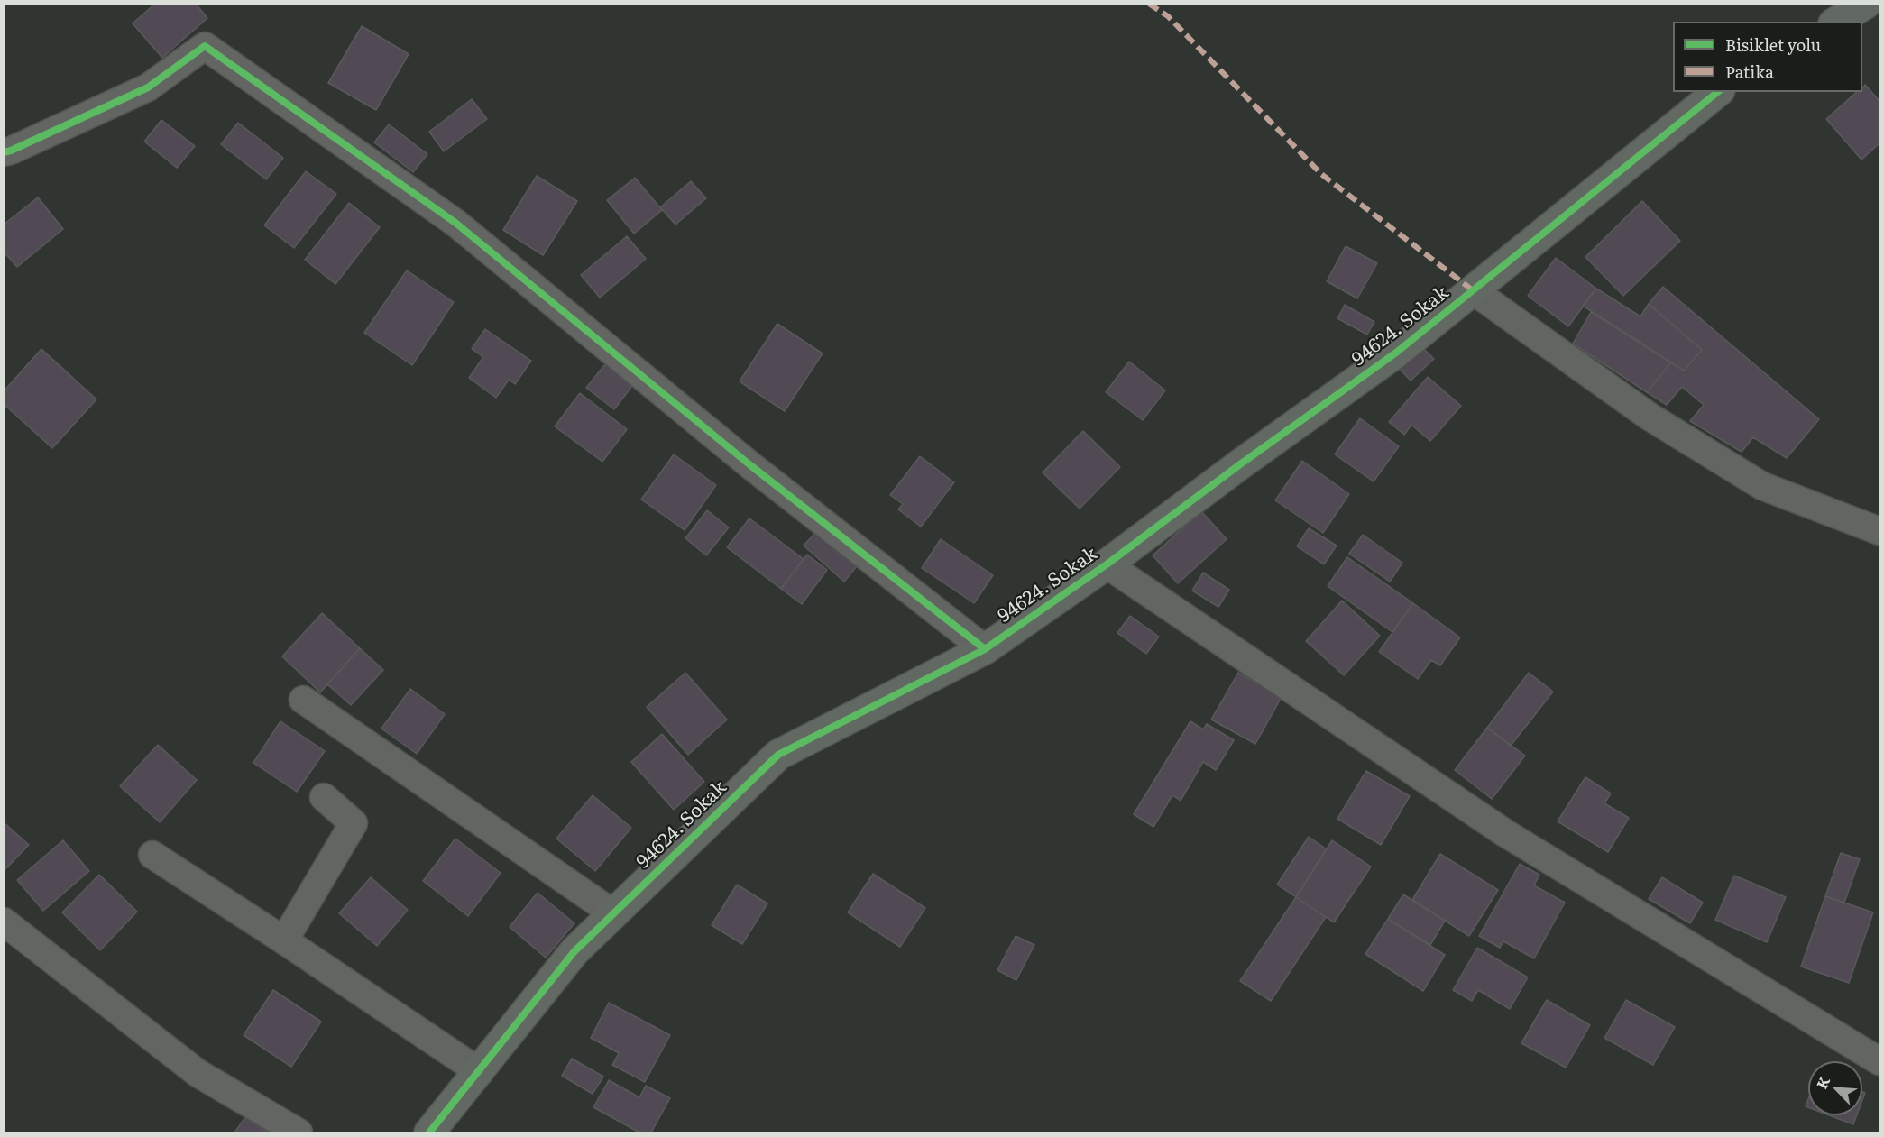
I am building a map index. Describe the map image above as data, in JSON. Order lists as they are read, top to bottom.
{
  "streets": {
    "street": ["94624. Sokak"]
  },
  "legend": ["Bisiklet yolu", "Patika"],
  "north": "top left"
}
